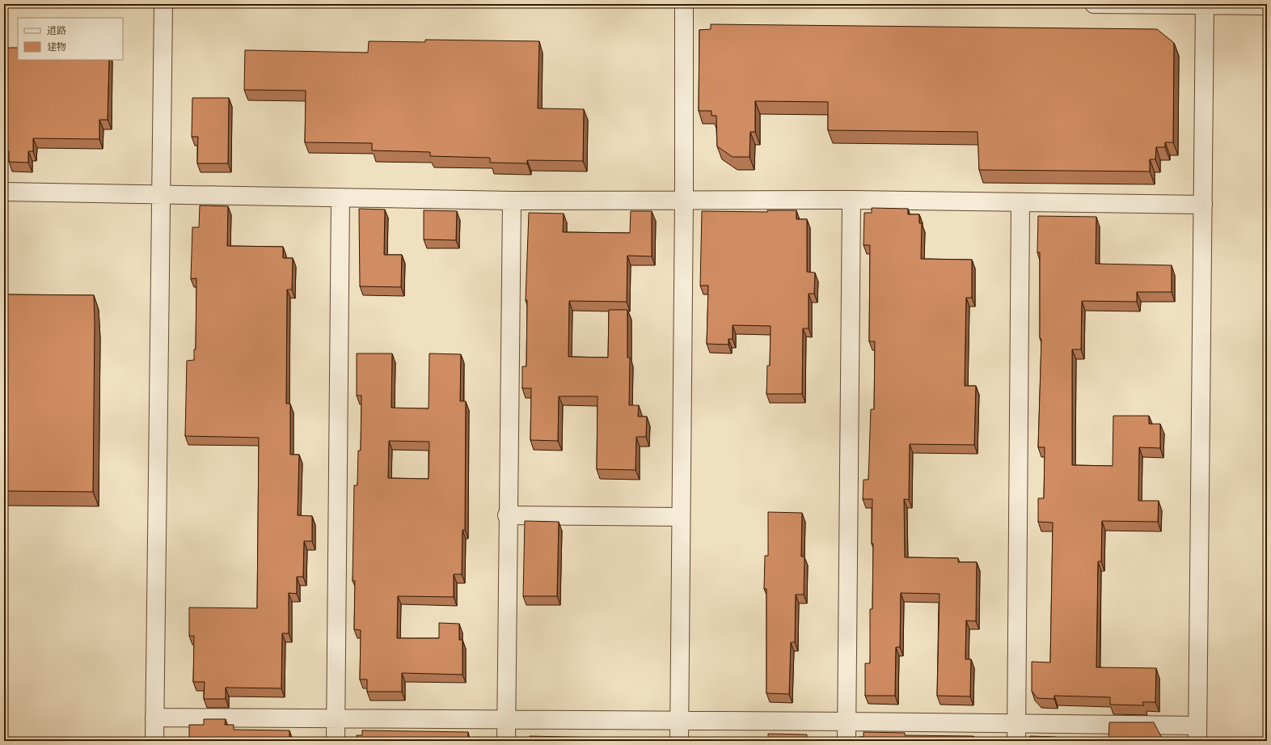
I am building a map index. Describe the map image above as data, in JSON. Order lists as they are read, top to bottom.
{
  "legend": ["道路", "建物"]
}
